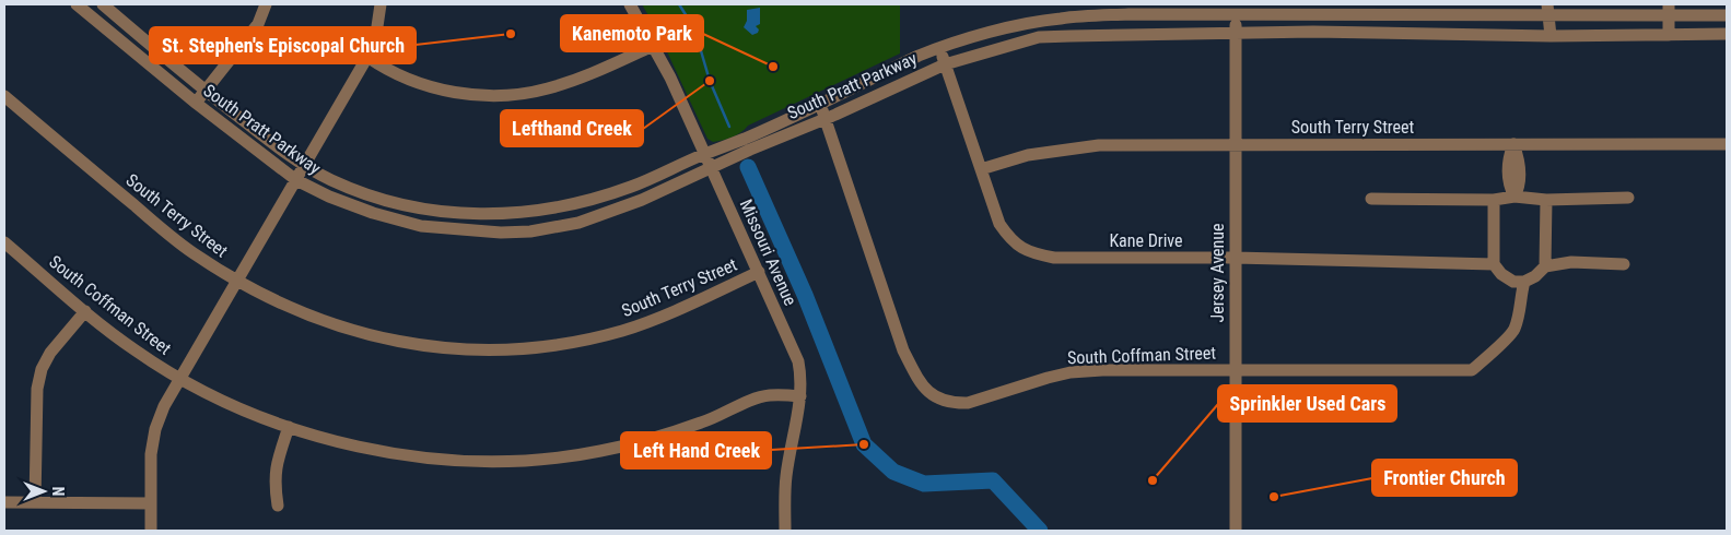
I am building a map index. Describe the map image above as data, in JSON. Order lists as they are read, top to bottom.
{
  "streets": {
    "street": [
      "South Pratt Parkway",
      "South Terry Street",
      "Kane Drive",
      "Missouri Avenue",
      "Jersey Avenue",
      "South Coffman Street"
    ]
  },
  "crossings": [
    ["South Pratt Parkway", "Kane Drive"],
    ["South Pratt Parkway", "Missouri Avenue"],
    ["South Pratt Parkway", "Jersey Avenue"],
    ["South Pratt Parkway", "South Coffman Street"],
    ["South Terry Street", "Kane Drive"],
    ["South Terry Street", "Missouri Avenue"],
    ["South Terry Street", "Jersey Avenue"],
    ["Kane Drive", "Jersey Avenue"],
    ["Missouri Avenue", "South Coffman Street"],
    ["Jersey Avenue", "South Coffman Street"]
  ],
  "places": [
    "St. Stephen's Episcopal Church",
    "Kanemoto Park",
    "Lefthand Creek",
    "Left Hand Creek",
    "Sprinkler Used Cars",
    "Frontier Church"
  ],
  "north": "right"
}
